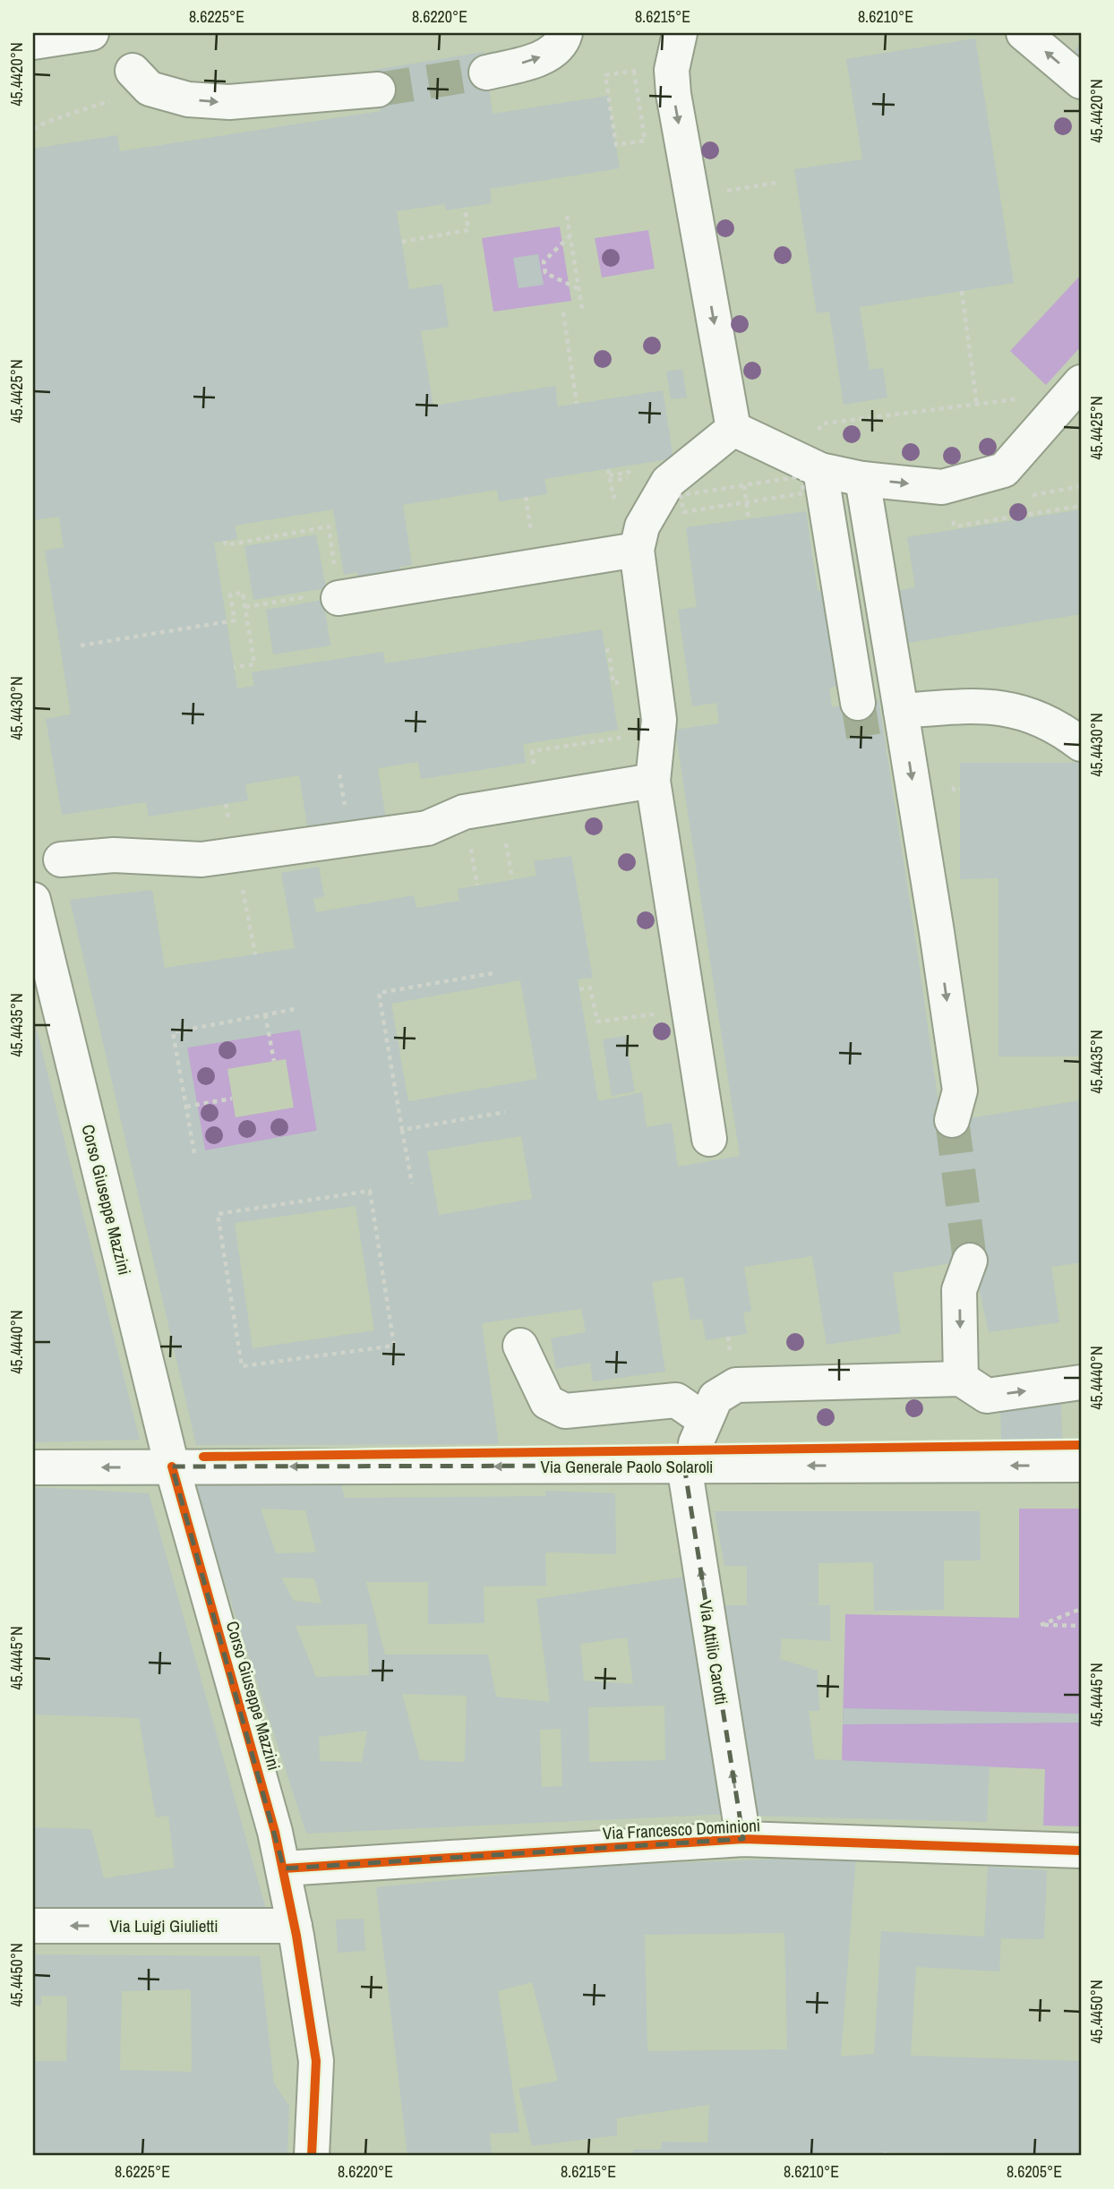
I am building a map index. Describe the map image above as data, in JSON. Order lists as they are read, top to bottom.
{
  "streets": {
    "street": [
      "Corso Giuseppe Mazzini",
      "Via Generale Paolo Solaroli",
      "Via Attilio Carotti",
      "Via Francesco Dominioni",
      "Via Luigi Giulietti"
    ]
  },
  "crossings": [
    ["Corso Giuseppe Mazzini", "Via Generale Paolo Solaroli"],
    ["Corso Giuseppe Mazzini", "Via Francesco Dominioni"],
    ["Corso Giuseppe Mazzini", "Via Luigi Giulietti"],
    ["Via Generale Paolo Solaroli", "Via Attilio Carotti"],
    ["Via Attilio Carotti", "Via Francesco Dominioni"]
  ],
  "one_way": ["Via Generale Paolo Solaroli", "Via Attilio Carotti", "Via Luigi Giulietti"],
  "coordinates": [
    "8.6225°E",
    "8.6220°E",
    "8.6215°E",
    "8.6210°E",
    "45.4420°N",
    "45.4425°N",
    "45.4430°N",
    "45.4435°N",
    "45.4440°N",
    "45.4445°N",
    "45.4450°N",
    "8.6205°E"
  ]
}
